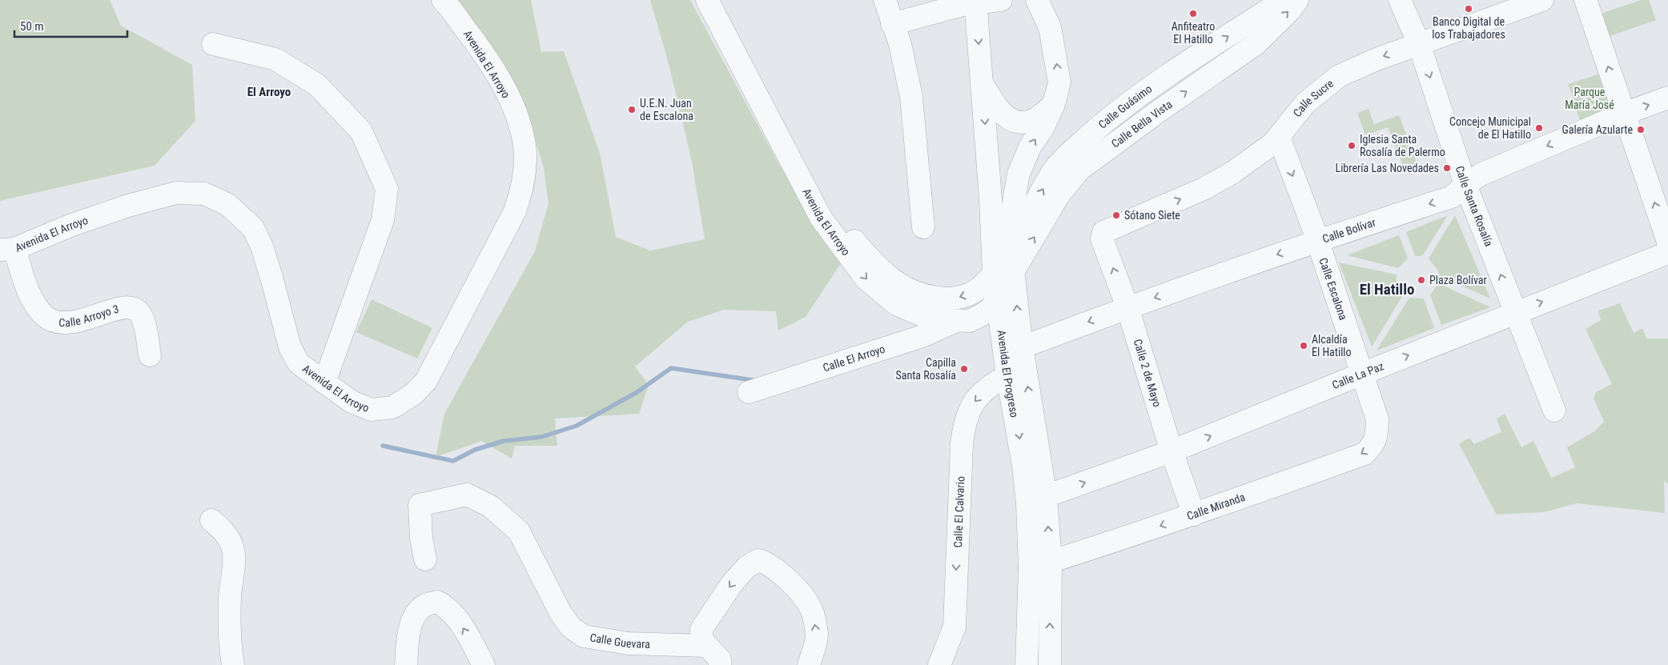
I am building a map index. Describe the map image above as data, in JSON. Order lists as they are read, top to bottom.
{
  "streets": {
    "street": [
      "Avenida El Arroyo",
      "Calle Sucre",
      "Calle Guásimo",
      "Calle Bella Vista",
      "Calle Santa Rosalía",
      "Calle Bolívar",
      "Calle Escalona",
      "Calle Arroyo 3",
      "Calle El Arroyo",
      "Calle 2 de Mayo",
      "Avenida El Progreso",
      "Calle La Paz",
      "Calle Miranda",
      "Calle El Calvario",
      "Calle Guevara"
    ]
  },
  "crossings": [
    ["Avenida El Arroyo", "Calle Guásimo"],
    ["Avenida El Arroyo", "Calle Bella Vista"],
    ["Avenida El Arroyo", "Calle Arroyo 3"],
    ["Avenida El Arroyo", "Calle El Arroyo"],
    ["Avenida El Arroyo", "Avenida El Progreso"],
    ["Calle Sucre", "Calle Santa Rosalía"],
    ["Calle Sucre", "Calle Escalona"],
    ["Calle Sucre", "Calle 2 de Mayo"],
    ["Calle Bella Vista", "Avenida El Progreso"],
    ["Calle Santa Rosalía", "Calle Bolívar"],
    ["Calle Santa Rosalía", "Calle La Paz"],
    ["Calle Bolívar", "Calle Escalona"],
    ["Calle Bolívar", "Calle 2 de Mayo"],
    ["Calle Bolívar", "Avenida El Progreso"],
    ["Calle Escalona", "Calle La Paz"],
    ["Calle Escalona", "Calle Miranda"],
    ["Calle 2 de Mayo", "Calle La Paz"],
    ["Calle 2 de Mayo", "Calle Miranda"],
    ["Avenida El Progreso", "Calle La Paz"],
    ["Avenida El Progreso", "Calle Miranda"],
    ["Avenida El Progreso", "Calle El Calvario"]
  ],
  "one_way": [
    "Calle Guásimo",
    "Calle Bella Vista",
    "Calle Bolívar",
    "Calle Escalona",
    "Calle La Paz",
    "Calle Miranda",
    "Calle El Calvario"
  ],
  "districts": ["El Arroyo", "El Hatillo"],
  "parks": ["Parque María José"],
  "places": [
    "Banco Digital de los Trabajadores",
    "Anfiteatro El Hatillo",
    "U.E.N. Juan de Escalona",
    "Concejo Municipal de El Hatillo",
    "Galería Azularte",
    "Iglesia Santa Rosalía de Palermo",
    "Librería Las Novedades",
    "Sótano Siete",
    "Plaza Bolívar",
    "Alcaldía El Hatillo",
    "Capilla Santa Rosalía"
  ],
  "scale_bar": "50 m"
}
